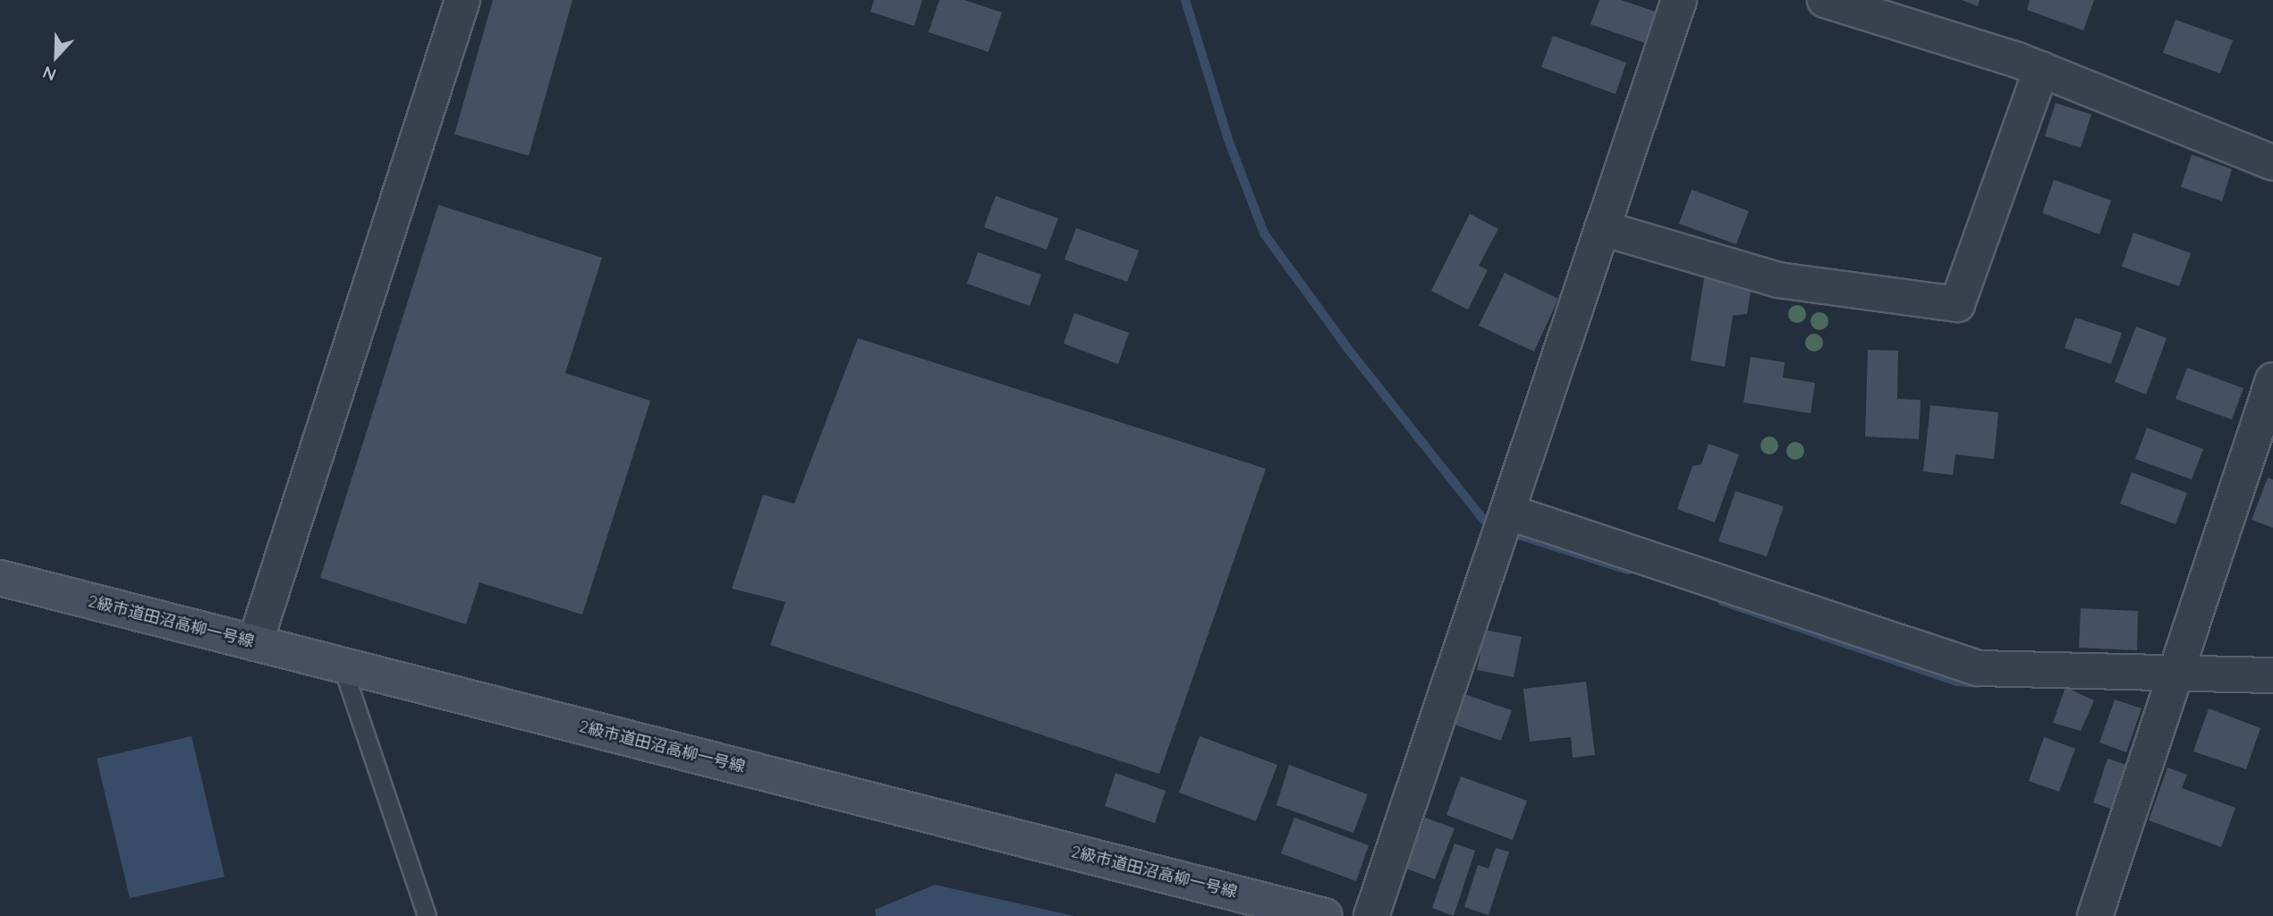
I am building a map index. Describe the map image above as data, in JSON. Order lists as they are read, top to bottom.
{
  "streets": {
    "street": ["2級市道田沼高柳一号線"]
  },
  "north": "bottom"
}
